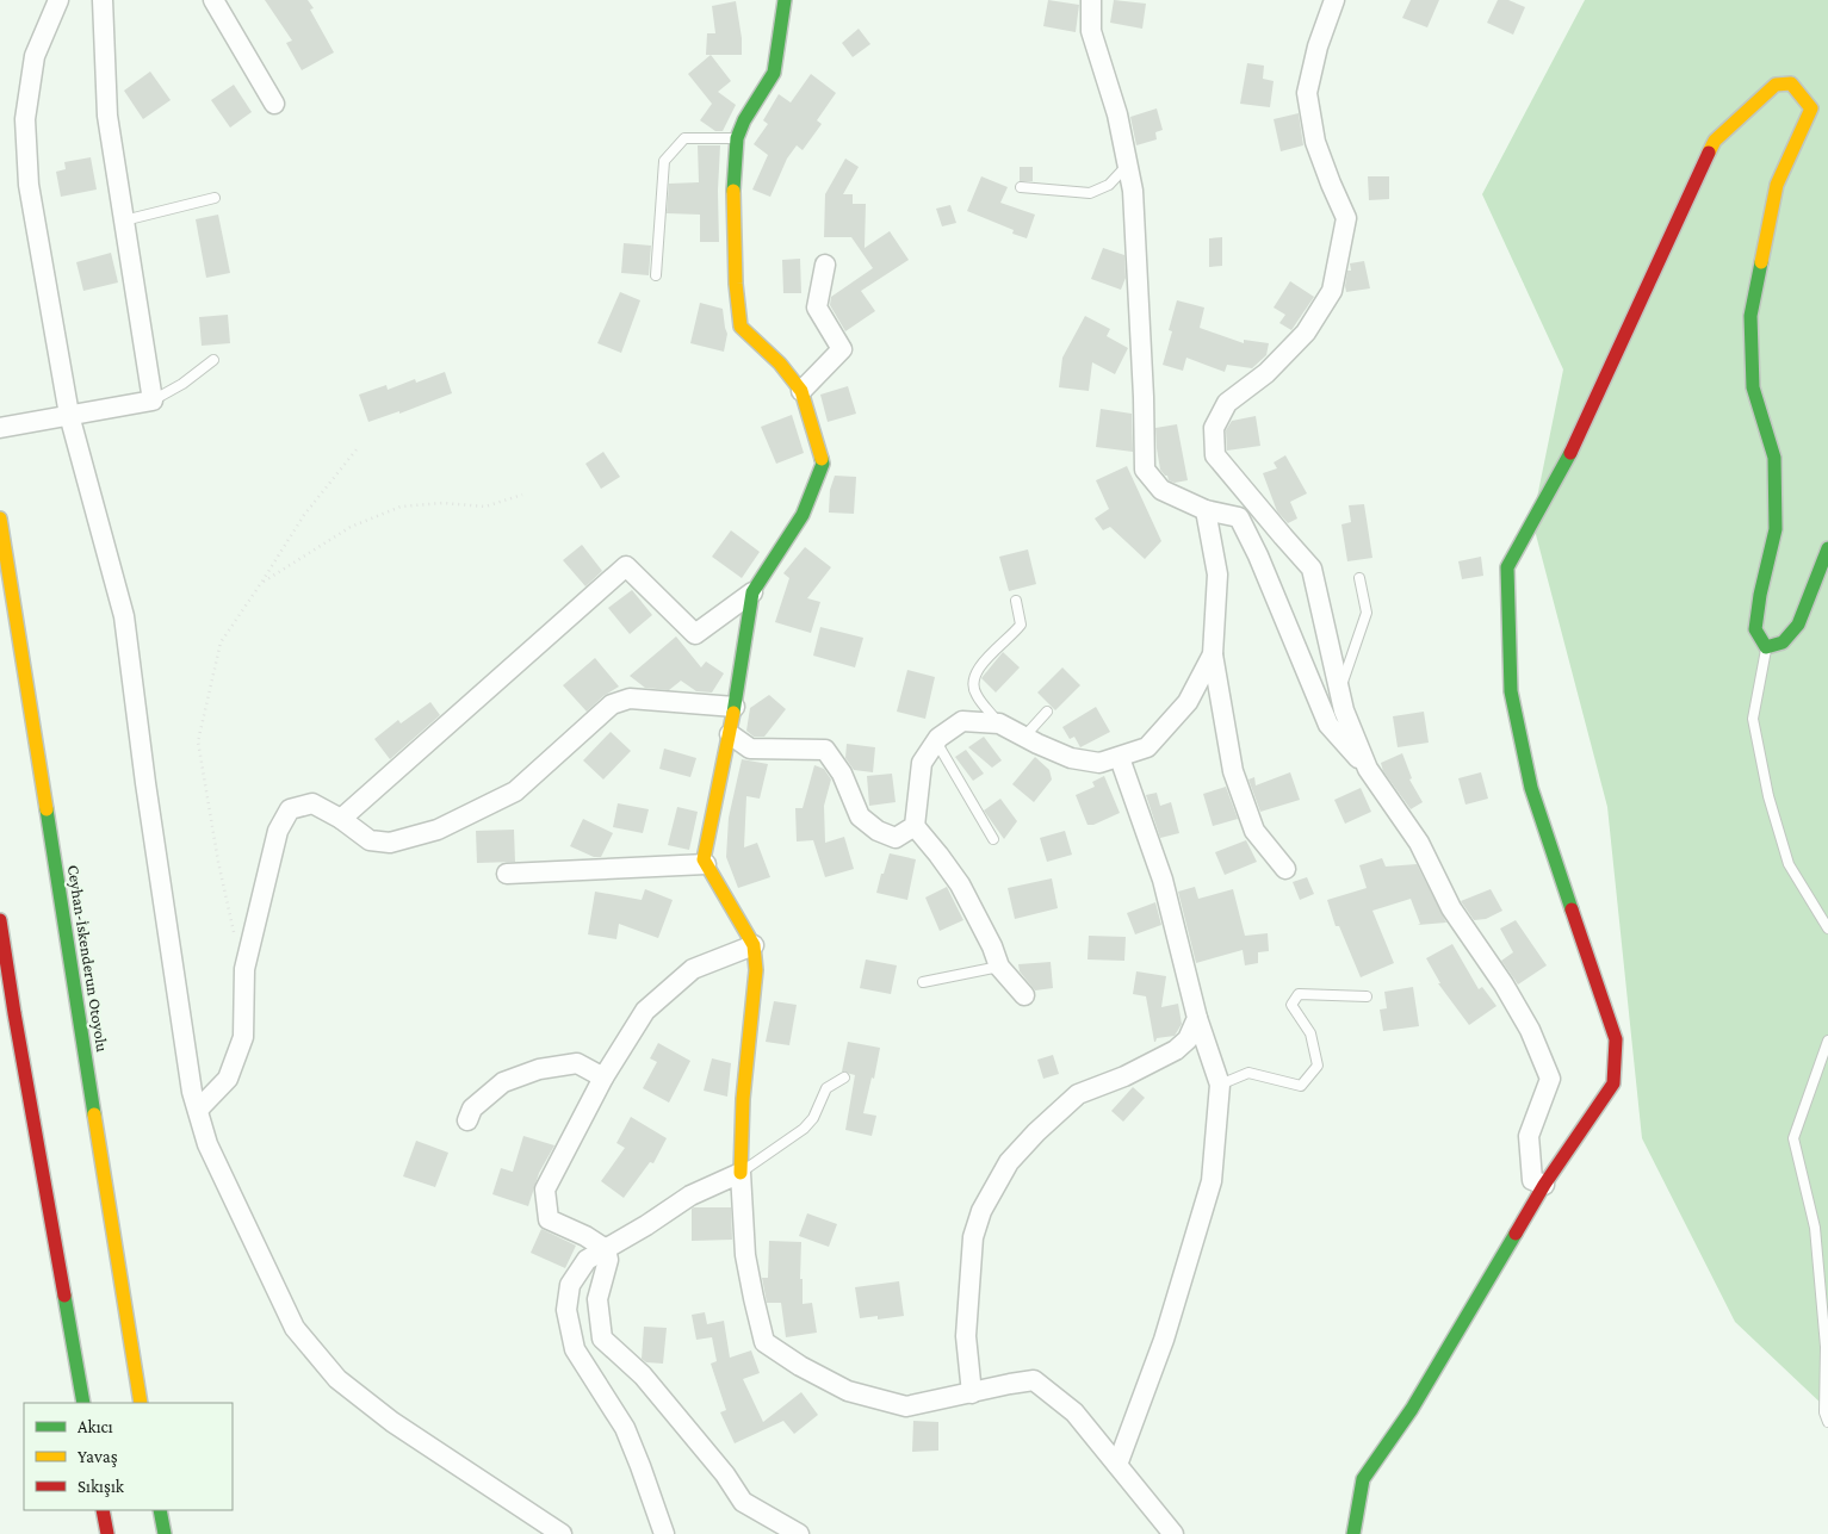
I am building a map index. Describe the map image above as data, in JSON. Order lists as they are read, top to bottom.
{
  "streets": {
    "main road": ["Ceyhan-İskenderun Otoyolu"]
  },
  "legend": ["Akıcı", "Yavaş", "Sıkışık"]
}
